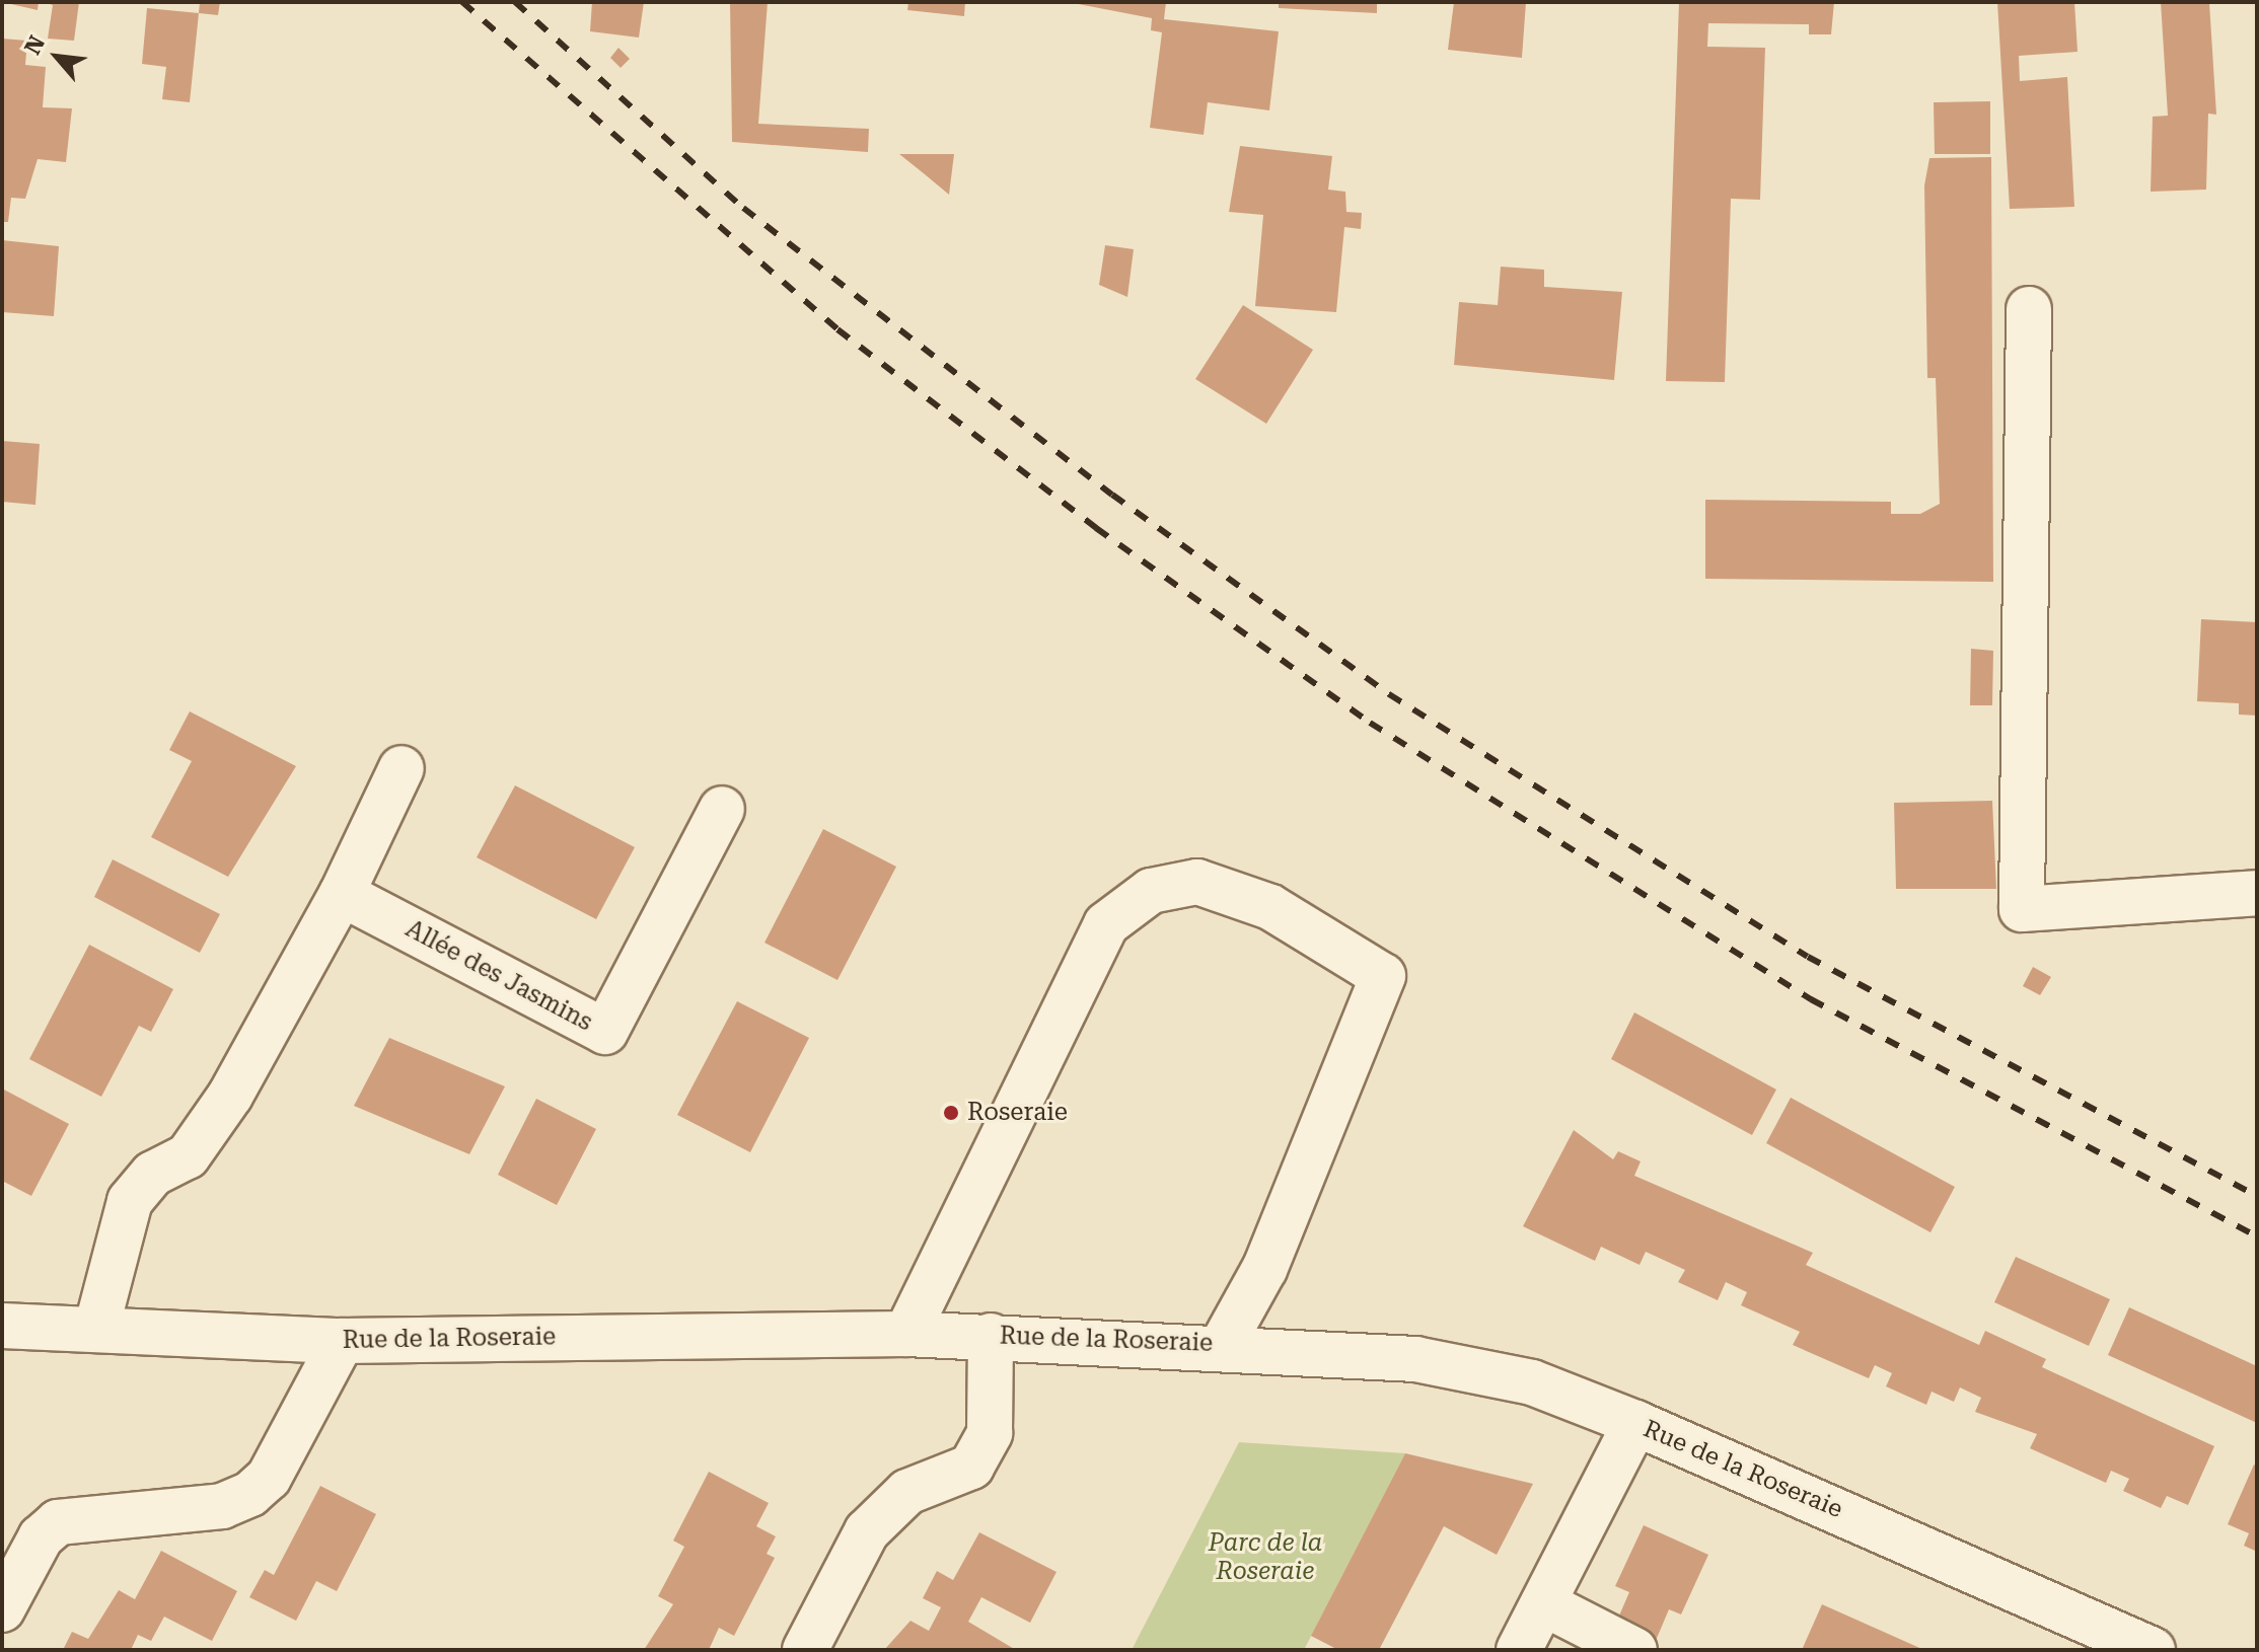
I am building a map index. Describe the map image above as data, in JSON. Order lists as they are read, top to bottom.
{
  "streets": {
    "street": ["Allée des Jasmins", "Rue de la Roseraie"]
  },
  "parks": ["Parc de la Roseraie"],
  "places": ["Roseraie"],
  "north": "top left"
}
